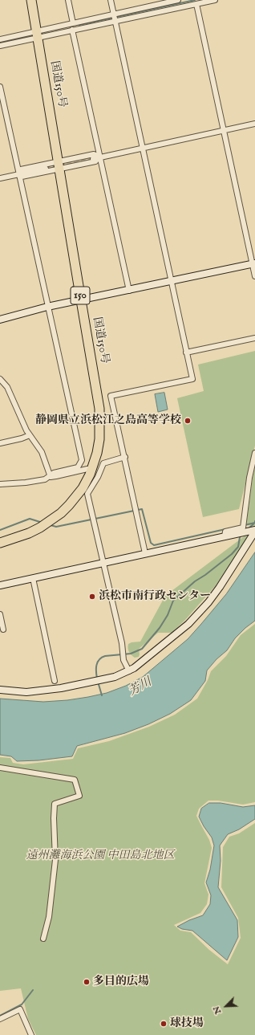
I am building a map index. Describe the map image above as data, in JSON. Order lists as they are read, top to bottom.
{
  "streets": {
    "highway": ["国道150号", "150"]
  },
  "water": ["芳川"],
  "parks": ["遠州灘海浜公園 中田島北地区"],
  "places": [
    "静岡県立浜松江之島高等学校",
    "浜松市南行政センター",
    "多目的広場",
    "球技場"
  ],
  "north": "bottom left"
}
